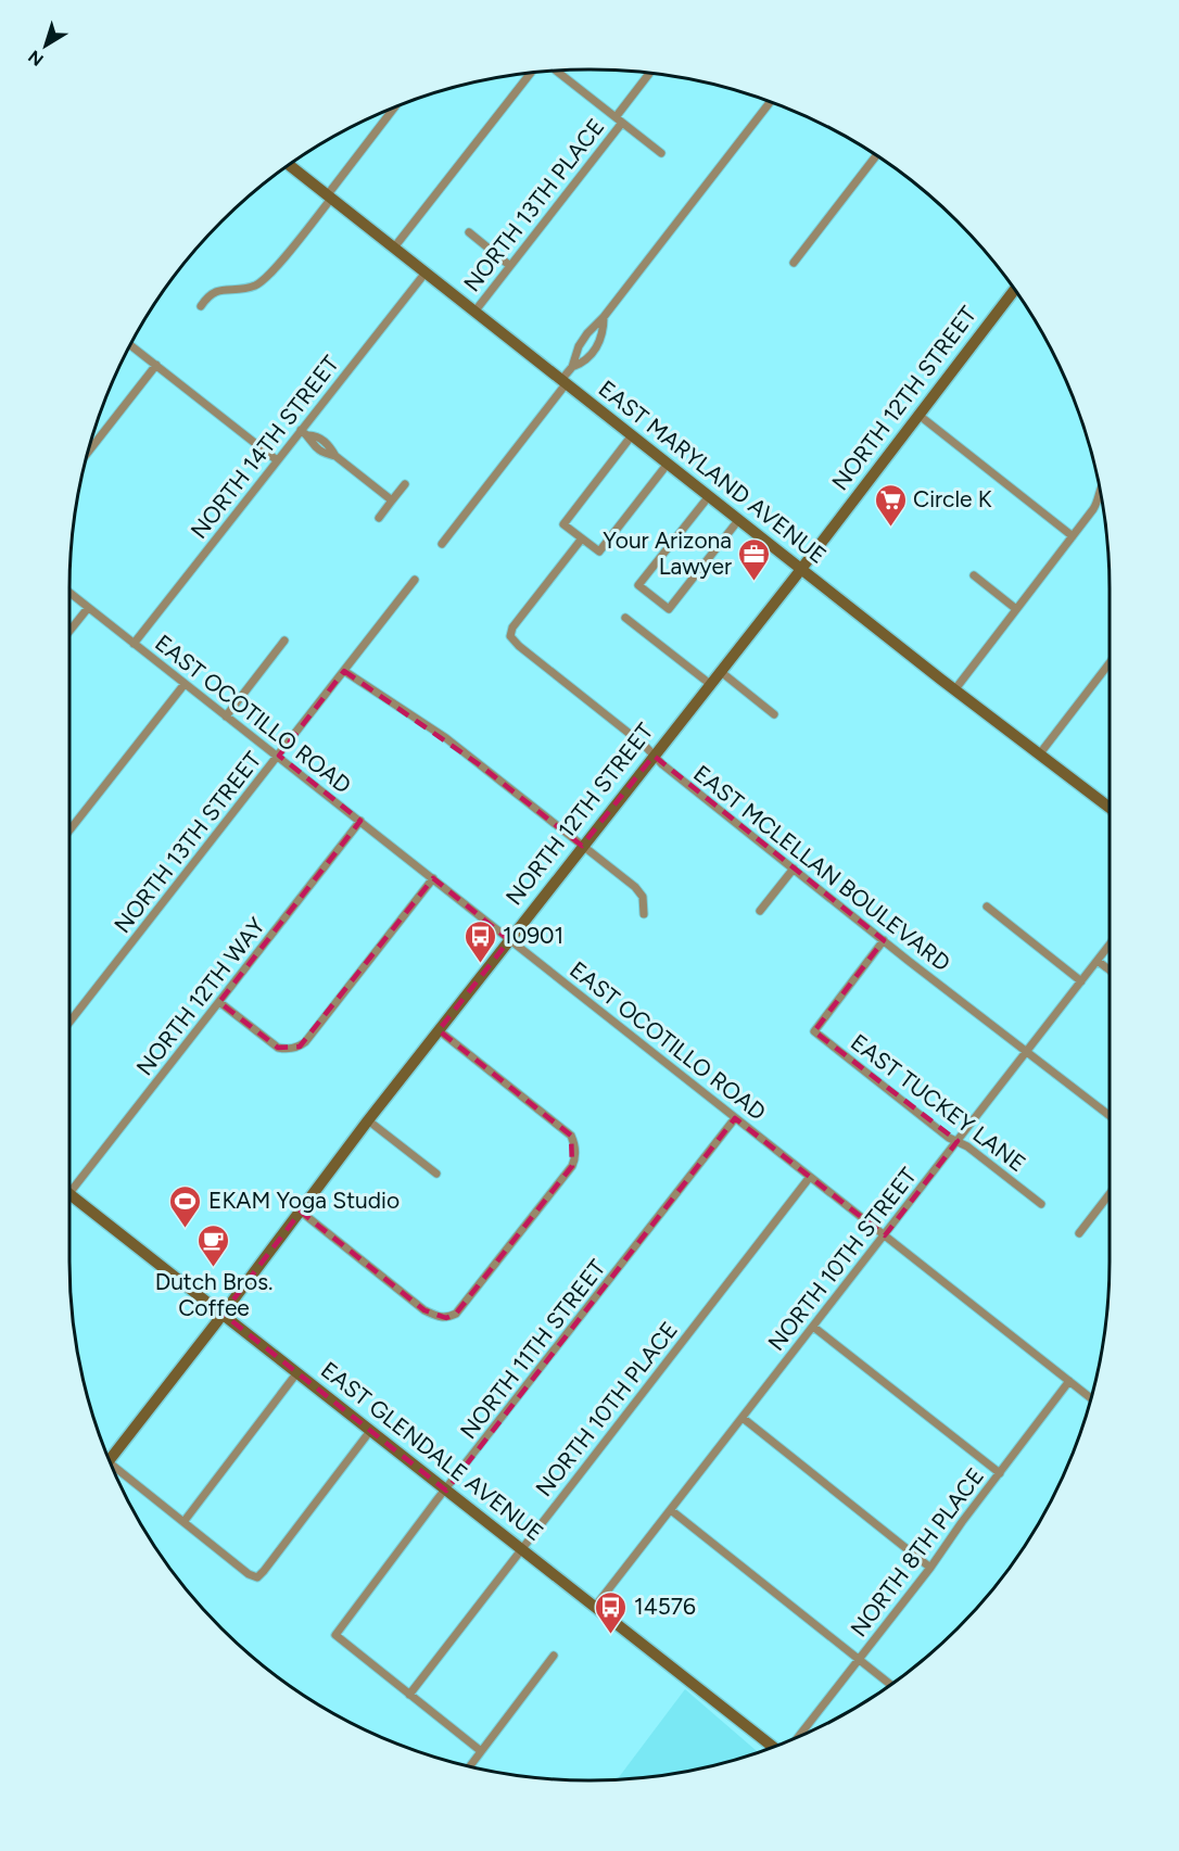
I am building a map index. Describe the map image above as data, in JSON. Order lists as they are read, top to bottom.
{
  "streets": {
    "street": [
      "NORTH 13TH PLACE",
      "NORTH 12TH STREET",
      "NORTH 14TH STREET",
      "EAST MARYLAND AVENUE",
      "EAST OCOTILLO ROAD",
      "NORTH 13TH STREET",
      "EAST MCLELLAN BOULEVARD",
      "NORTH 12TH WAY",
      "EAST TUCKEY LANE",
      "NORTH 10TH STREET",
      "NORTH 11TH STREET",
      "NORTH 10TH PLACE",
      "EAST GLENDALE AVENUE",
      "NORTH 8TH PLACE"
    ]
  },
  "crossings": [
    ["NORTH 13TH PLACE", "EAST MARYLAND AVENUE"],
    ["NORTH 12TH STREET", "EAST MARYLAND AVENUE"],
    ["NORTH 12TH STREET", "EAST OCOTILLO ROAD"],
    ["NORTH 12TH STREET", "EAST MCLELLAN BOULEVARD"],
    ["NORTH 12TH STREET", "EAST GLENDALE AVENUE"],
    ["NORTH 14TH STREET", "EAST MARYLAND AVENUE"],
    ["NORTH 14TH STREET", "EAST OCOTILLO ROAD"],
    ["EAST OCOTILLO ROAD", "NORTH 13TH STREET"],
    ["EAST OCOTILLO ROAD", "NORTH 12TH WAY"],
    ["EAST OCOTILLO ROAD", "NORTH 10TH STREET"],
    ["EAST OCOTILLO ROAD", "NORTH 11TH STREET"],
    ["EAST OCOTILLO ROAD", "NORTH 10TH PLACE"],
    ["EAST OCOTILLO ROAD", "NORTH 8TH PLACE"],
    ["EAST MCLELLAN BOULEVARD", "EAST TUCKEY LANE"],
    ["EAST MCLELLAN BOULEVARD", "NORTH 10TH STREET"],
    ["NORTH 12TH WAY", "EAST GLENDALE AVENUE"],
    ["EAST TUCKEY LANE", "NORTH 10TH STREET"],
    ["NORTH 10TH STREET", "EAST GLENDALE AVENUE"],
    ["NORTH 11TH STREET", "NORTH 10TH PLACE"],
    ["NORTH 11TH STREET", "EAST GLENDALE AVENUE"],
    ["NORTH 10TH PLACE", "EAST GLENDALE AVENUE"]
  ],
  "places": {
    "supermarket": ["Circle K"],
    "office": ["Your Arizona Lawyer"],
    "bus stop": ["10901", "14576"],
    "sports": ["EKAM Yoga Studio"],
    "cafe": ["Dutch Bros. Coffee"]
  },
  "north": "bottom left"
}
